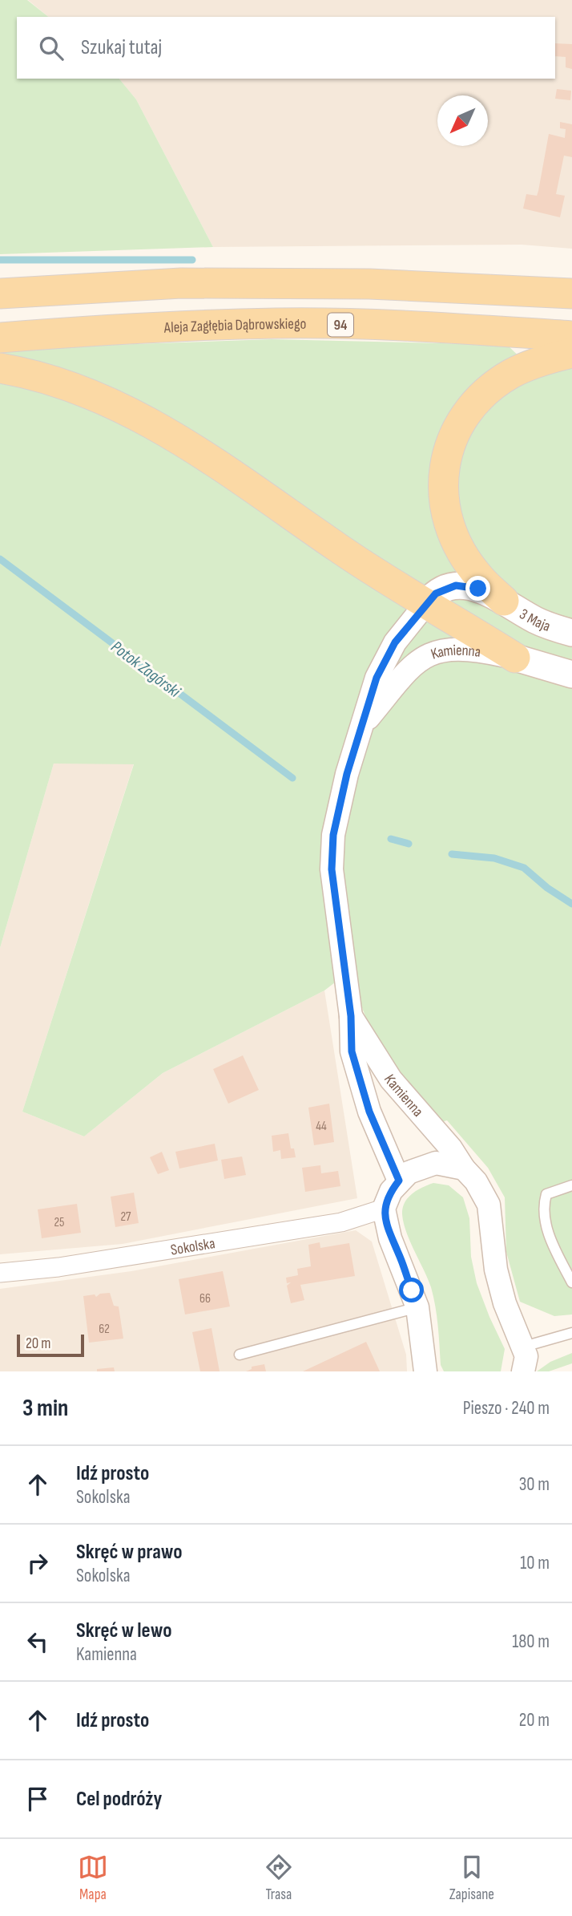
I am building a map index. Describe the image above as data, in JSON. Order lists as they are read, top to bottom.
{
  "streets": {
    "main road": ["94", "Aleja Zagłębia Dąbrowskiego", "3 Maja"],
    "street": ["Kamienna", "Sokolska"]
  },
  "crossings": [
    ["3 Maja", "Kamienna"]
  ],
  "water": ["Potok Zagórski"],
  "house_numbers": [
    "44",
    "27",
    "25",
    "66",
    "62"
  ],
  "scale_bar": "20 m",
  "north": "bottom left",
  "page": {
    "search": "Szukaj tutaj",
    "scale": "20 m",
    "heading": ["3 min", "Pieszo · 240 m"],
    "list": [
      ["Idź prosto", "Sokolska", "30 m"],
      ["Skręć w prawo", "Sokolska", "10 m"],
      ["Skręć w lewo", "Kamienna", "180 m"],
      ["Idź prosto", "20 m"],
      "Cel podróży"
    ],
    "nav": ["Mapa", "Trasa", "Zapisane"]
  }
}
